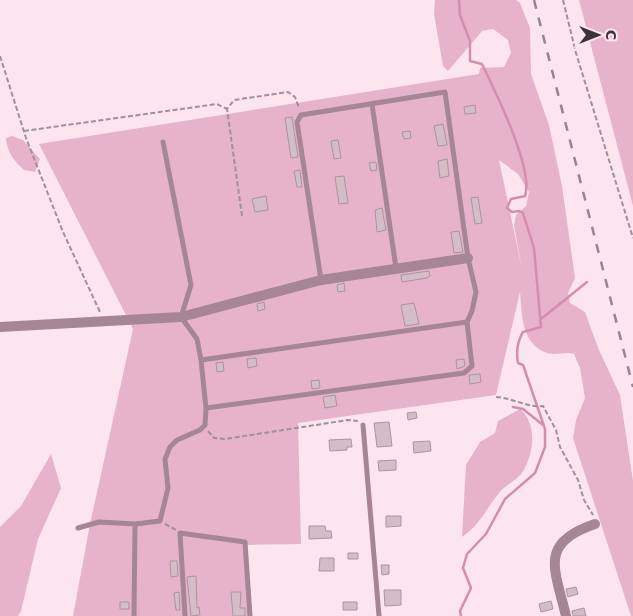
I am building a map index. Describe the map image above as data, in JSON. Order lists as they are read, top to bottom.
{
  "north": "right"
}
